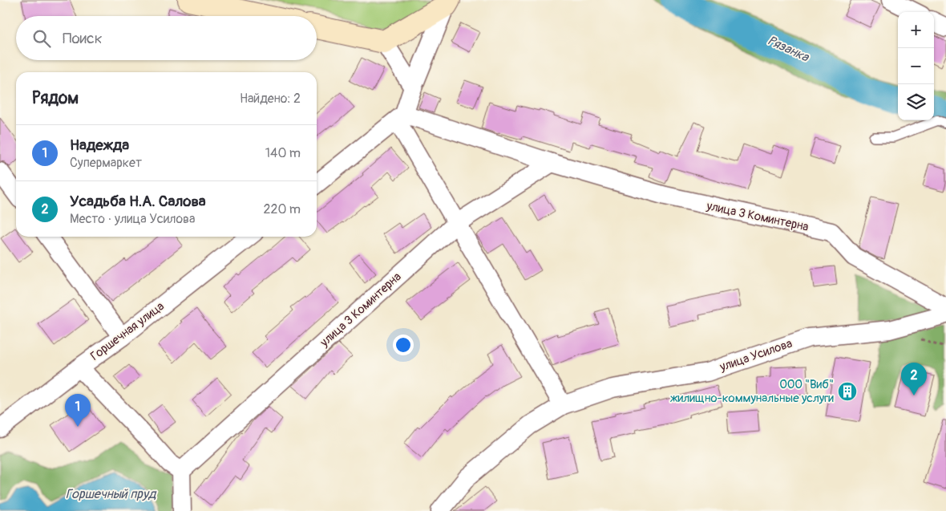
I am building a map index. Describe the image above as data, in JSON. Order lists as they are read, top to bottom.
{
  "streets": {
    "street": ["улица 3 Коминтерна", "Горшечная улица", "улица Усилова"]
  },
  "water": ["Рязанка", "Горшечный пруд"],
  "places": {
    "building": ["ООО \"Виб\" жилищно-коммунальные услуги"]
  },
  "page": {
    "map_buttons": ["+", "−"],
    "search": "Поиск",
    "heading": ["Рядом", "Найдено: 2"],
    "list": [
      {
        "mark": "1",
        "name": "Надежда",
        "note": "Супермаркет",
        "value": "140 m"
      },
      {
        "mark": "2",
        "name": "Усадьба Н.А. Салова",
        "note": "Место · улица Усилова",
        "value": "220 m"
      }
    ],
    "pins": ["2", "1"]
  }
}
